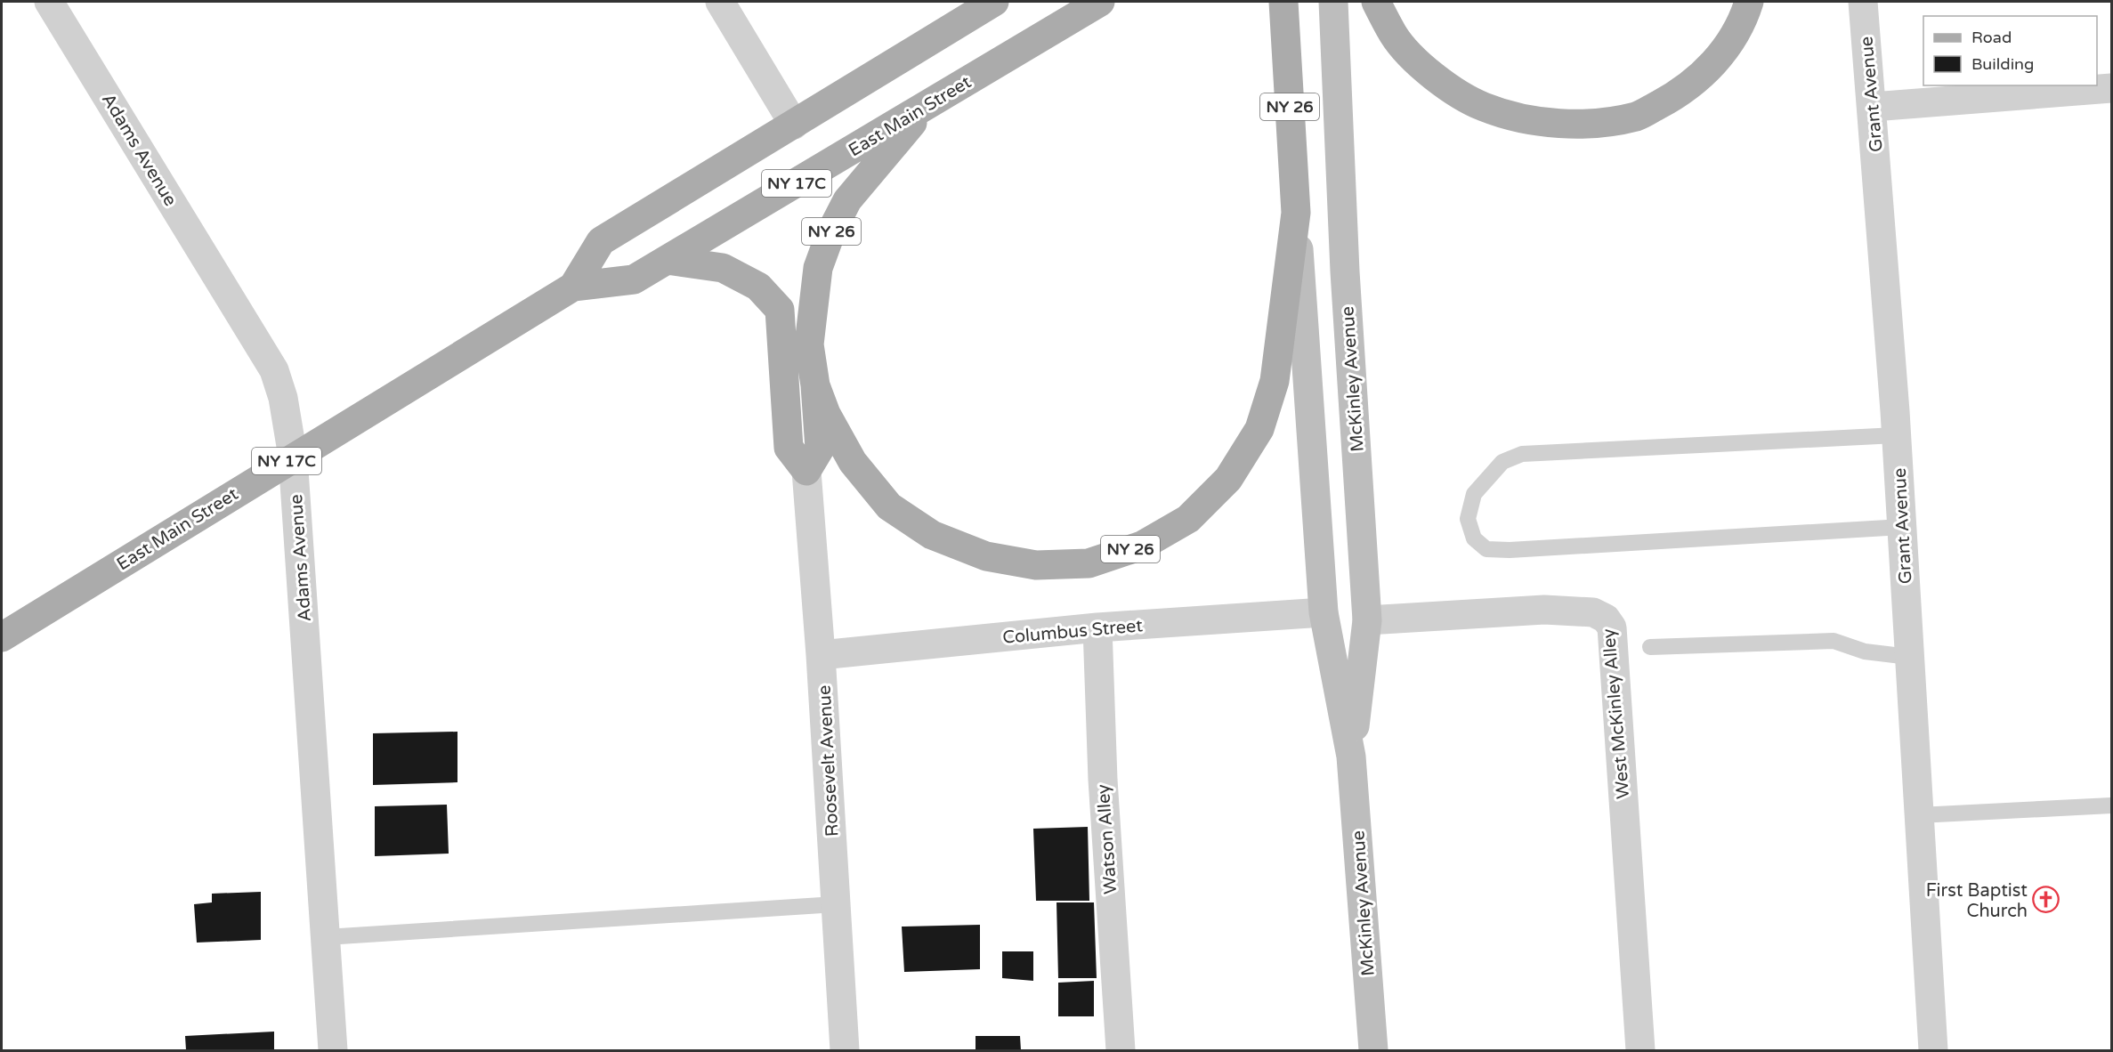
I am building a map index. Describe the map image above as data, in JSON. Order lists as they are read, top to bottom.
{
  "streets": {
    "main road": ["NY 26", "East Main Street", "NY 17C"],
    "street": [
      "Grant Avenue",
      "Adams Avenue",
      "McKinley Avenue",
      "Columbus Street",
      "West McKinley Alley",
      "Roosevelt Avenue",
      "Watson Alley"
    ]
  },
  "crossings": [
    ["NY 26", "East Main Street"],
    ["NY 26", "McKinley Avenue"],
    ["East Main Street", "Adams Avenue"],
    ["McKinley Avenue", "Columbus Street"],
    ["McKinley Avenue", "West McKinley Alley"],
    ["Columbus Street", "Roosevelt Avenue"],
    ["Columbus Street", "Watson Alley"]
  ],
  "places": {
    "church": ["First Baptist Church"]
  },
  "legend": ["Road", "Building"]
}
